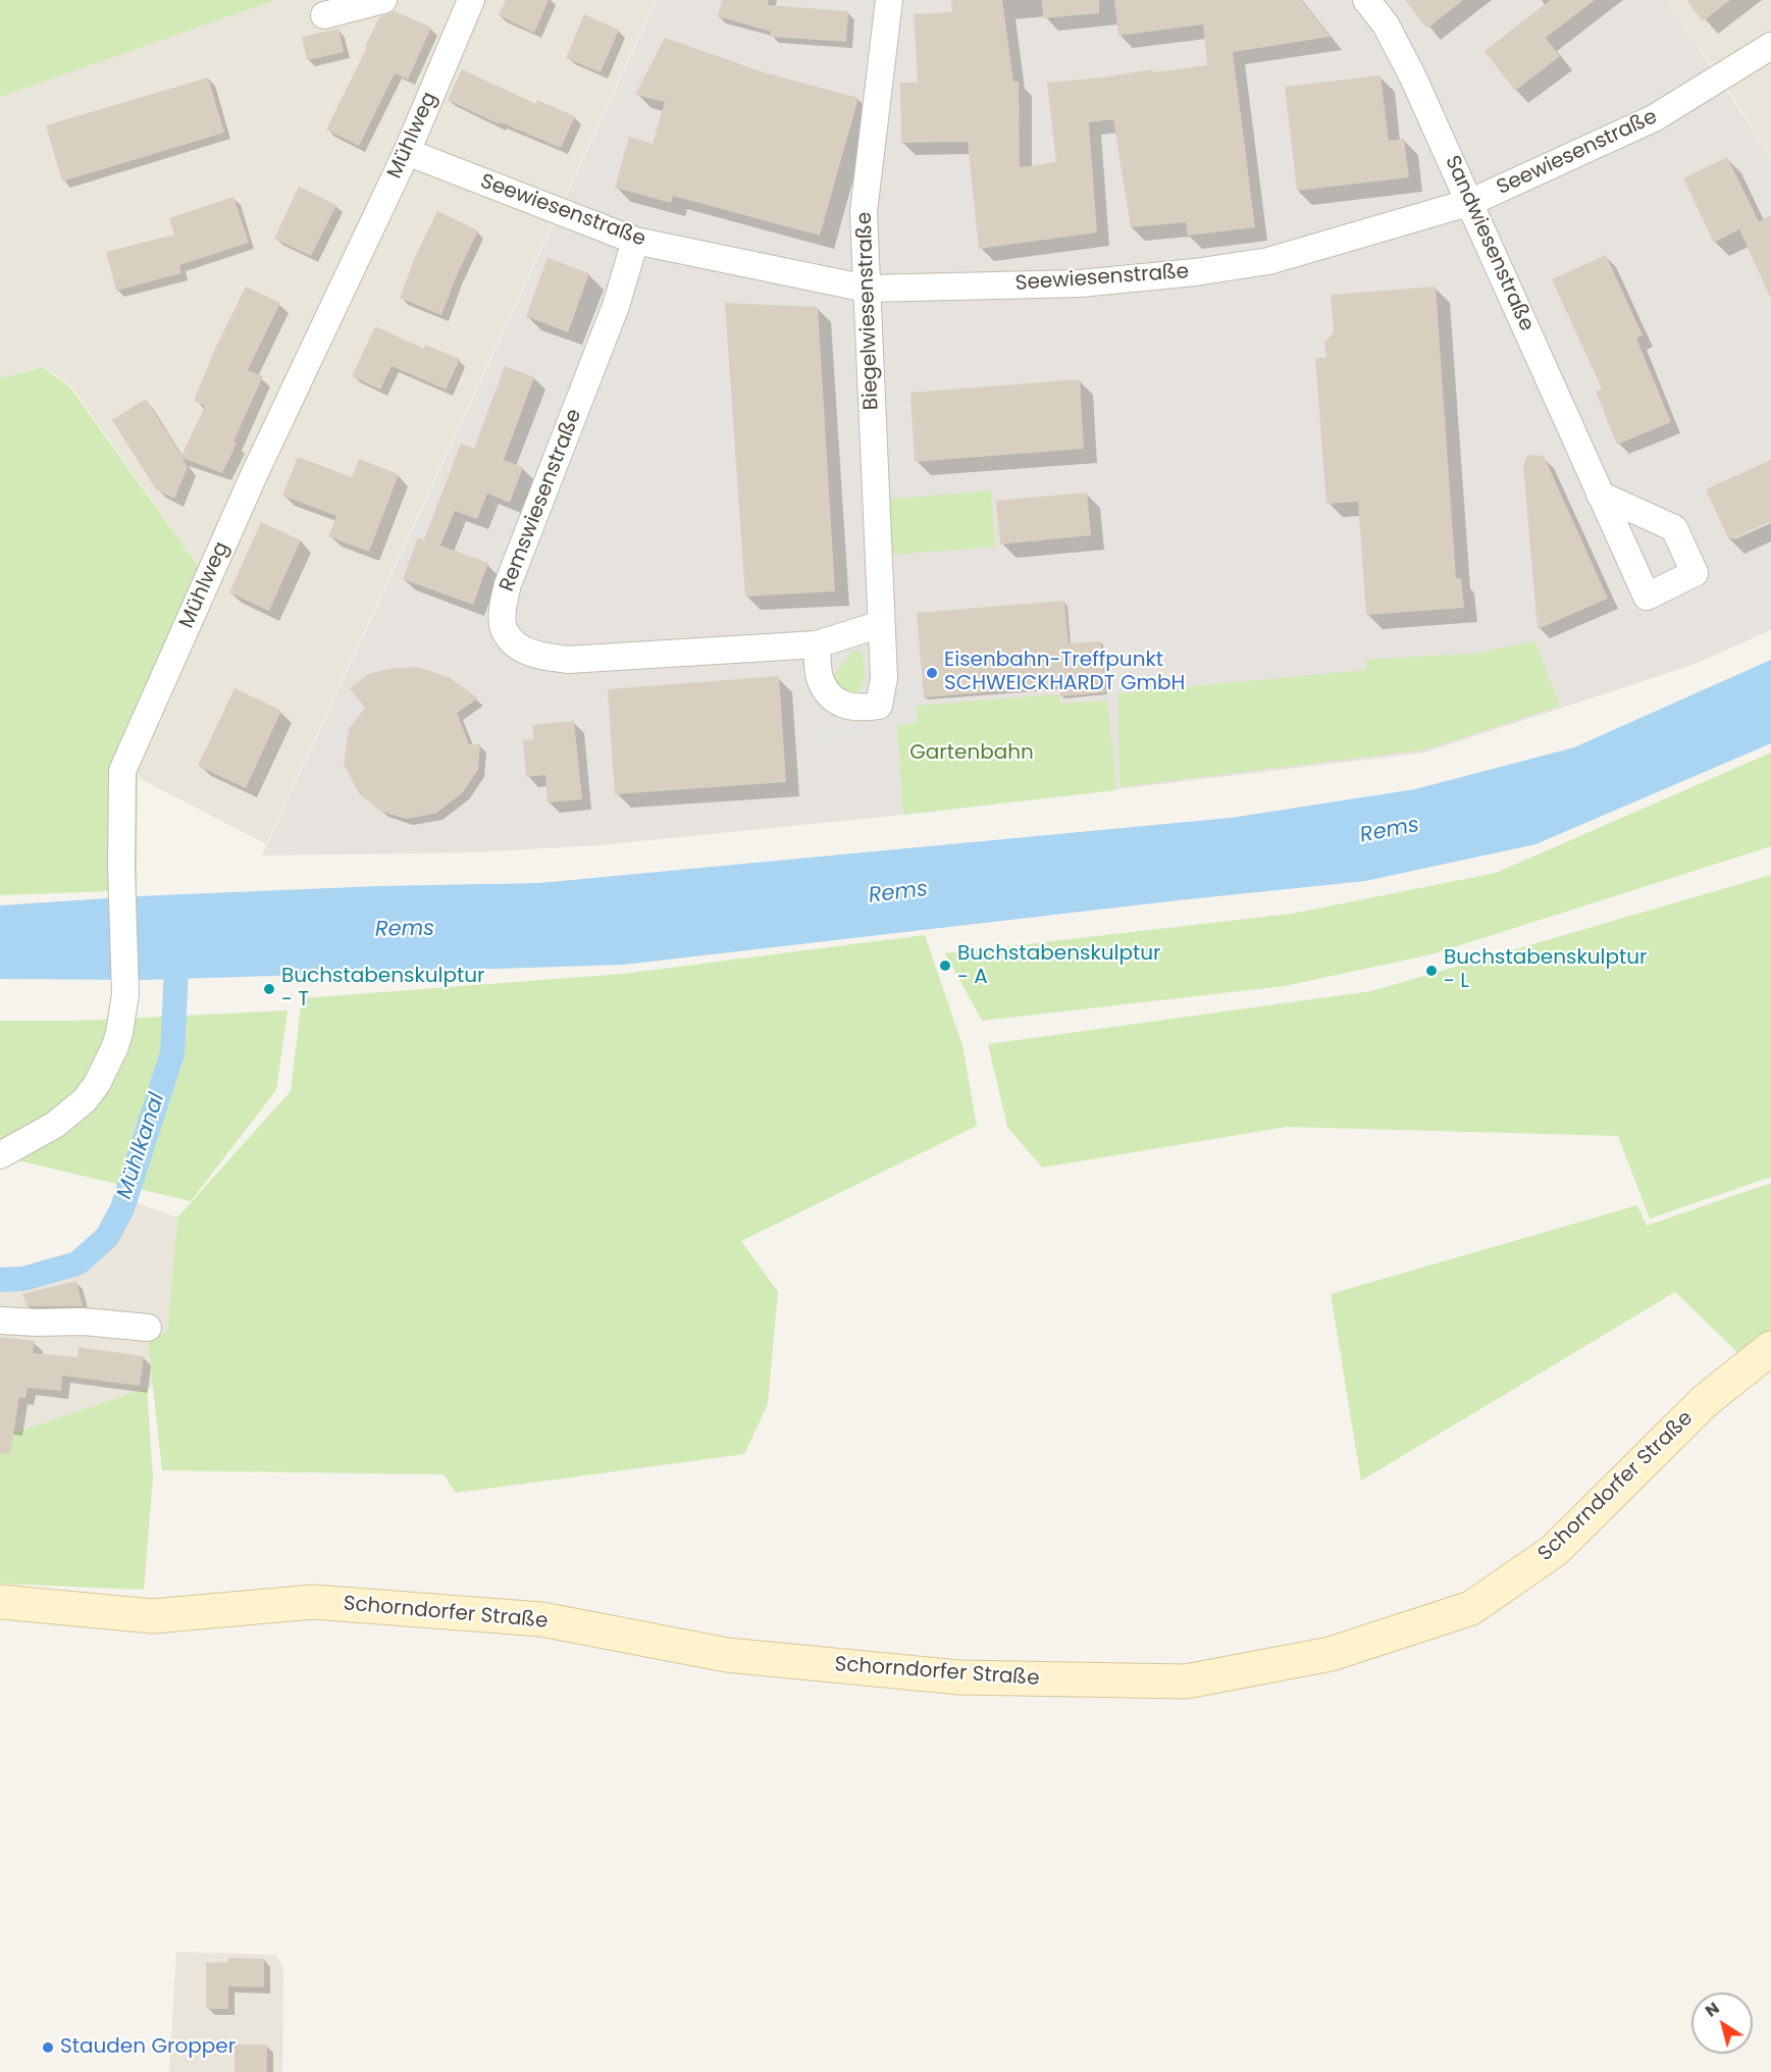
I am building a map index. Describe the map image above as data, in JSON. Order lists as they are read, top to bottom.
{
  "streets": {
    "main road": ["Schorndorfer Straße"],
    "street": [
      "Mühlweg",
      "Seewiesenstraße",
      "Sandwiesenstraße",
      "Biegelwiesenstraße",
      "Remswiesenstraße"
    ]
  },
  "crossings": [
    ["Mühlweg", "Seewiesenstraße"],
    ["Seewiesenstraße", "Sandwiesenstraße"],
    ["Seewiesenstraße", "Biegelwiesenstraße"],
    ["Seewiesenstraße", "Remswiesenstraße"],
    ["Biegelwiesenstraße", "Remswiesenstraße"]
  ],
  "water": ["Rems", "Mühlkanal"],
  "parks": ["Gartenbahn"],
  "places": [
    "Eisenbahn-Treffpunkt SCHWEICKHARDT GmbH",
    "Buchstabenskulptur - A",
    "Buchstabenskulptur - L",
    "Buchstabenskulptur - T",
    "Stauden Gropper"
  ],
  "north": "top left"
}
